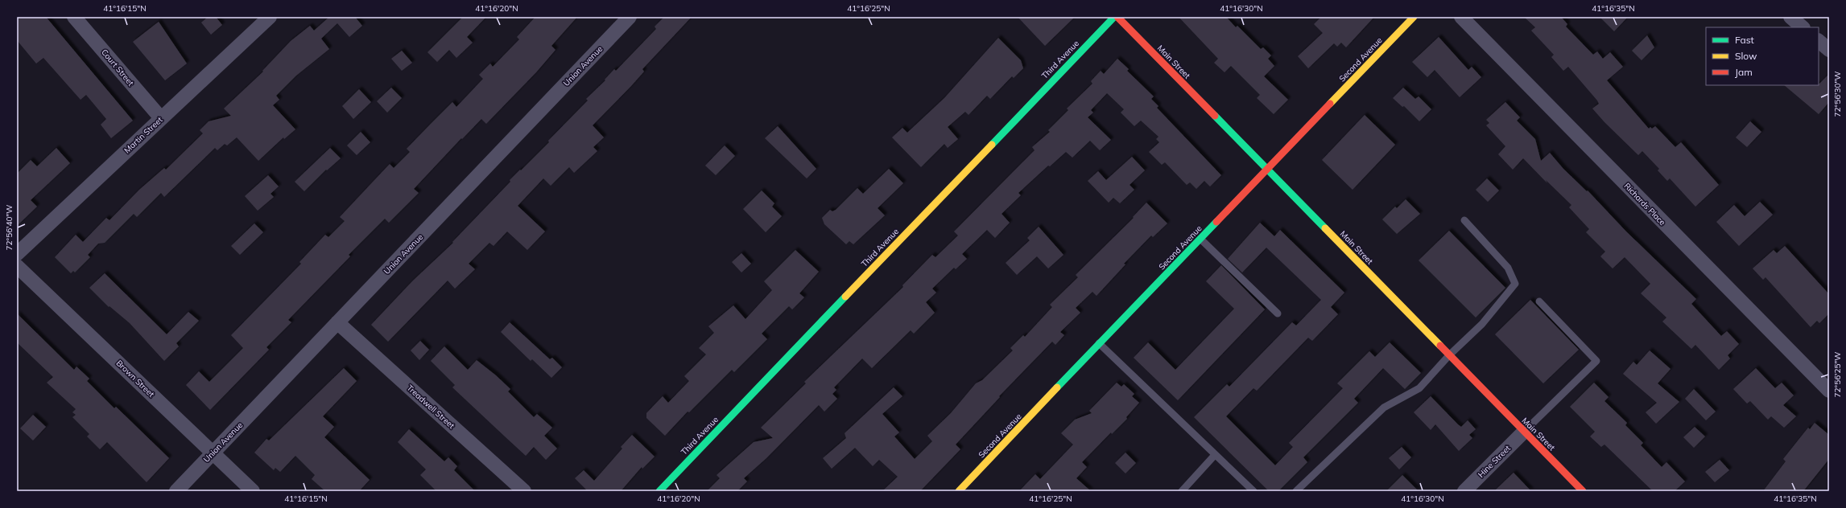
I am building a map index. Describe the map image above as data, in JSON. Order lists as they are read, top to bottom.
{
  "streets": {
    "street": [
      "Third Avenue",
      "Second Avenue",
      "Main Street",
      "Union Avenue",
      "Court Street",
      "Martin Street",
      "Richards Place",
      "Brown Street",
      "Treadwell Street",
      "Hine Street"
    ]
  },
  "crossings": [
    ["Second Avenue", "Main Street"],
    ["Main Street", "Hine Street"],
    ["Union Avenue", "Brown Street"],
    ["Union Avenue", "Treadwell Street"],
    ["Court Street", "Martin Street"]
  ],
  "legend": ["Fast", "Slow", "Jam"],
  "coordinates": [
    "41°16'15\"N",
    "41°16'20\"N",
    "41°16'25\"N",
    "41°16'30\"N",
    "41°16'35\"N",
    "72°56'30\"W",
    "72°56'40\"W",
    "72°56'25\"W"
  ]
}
